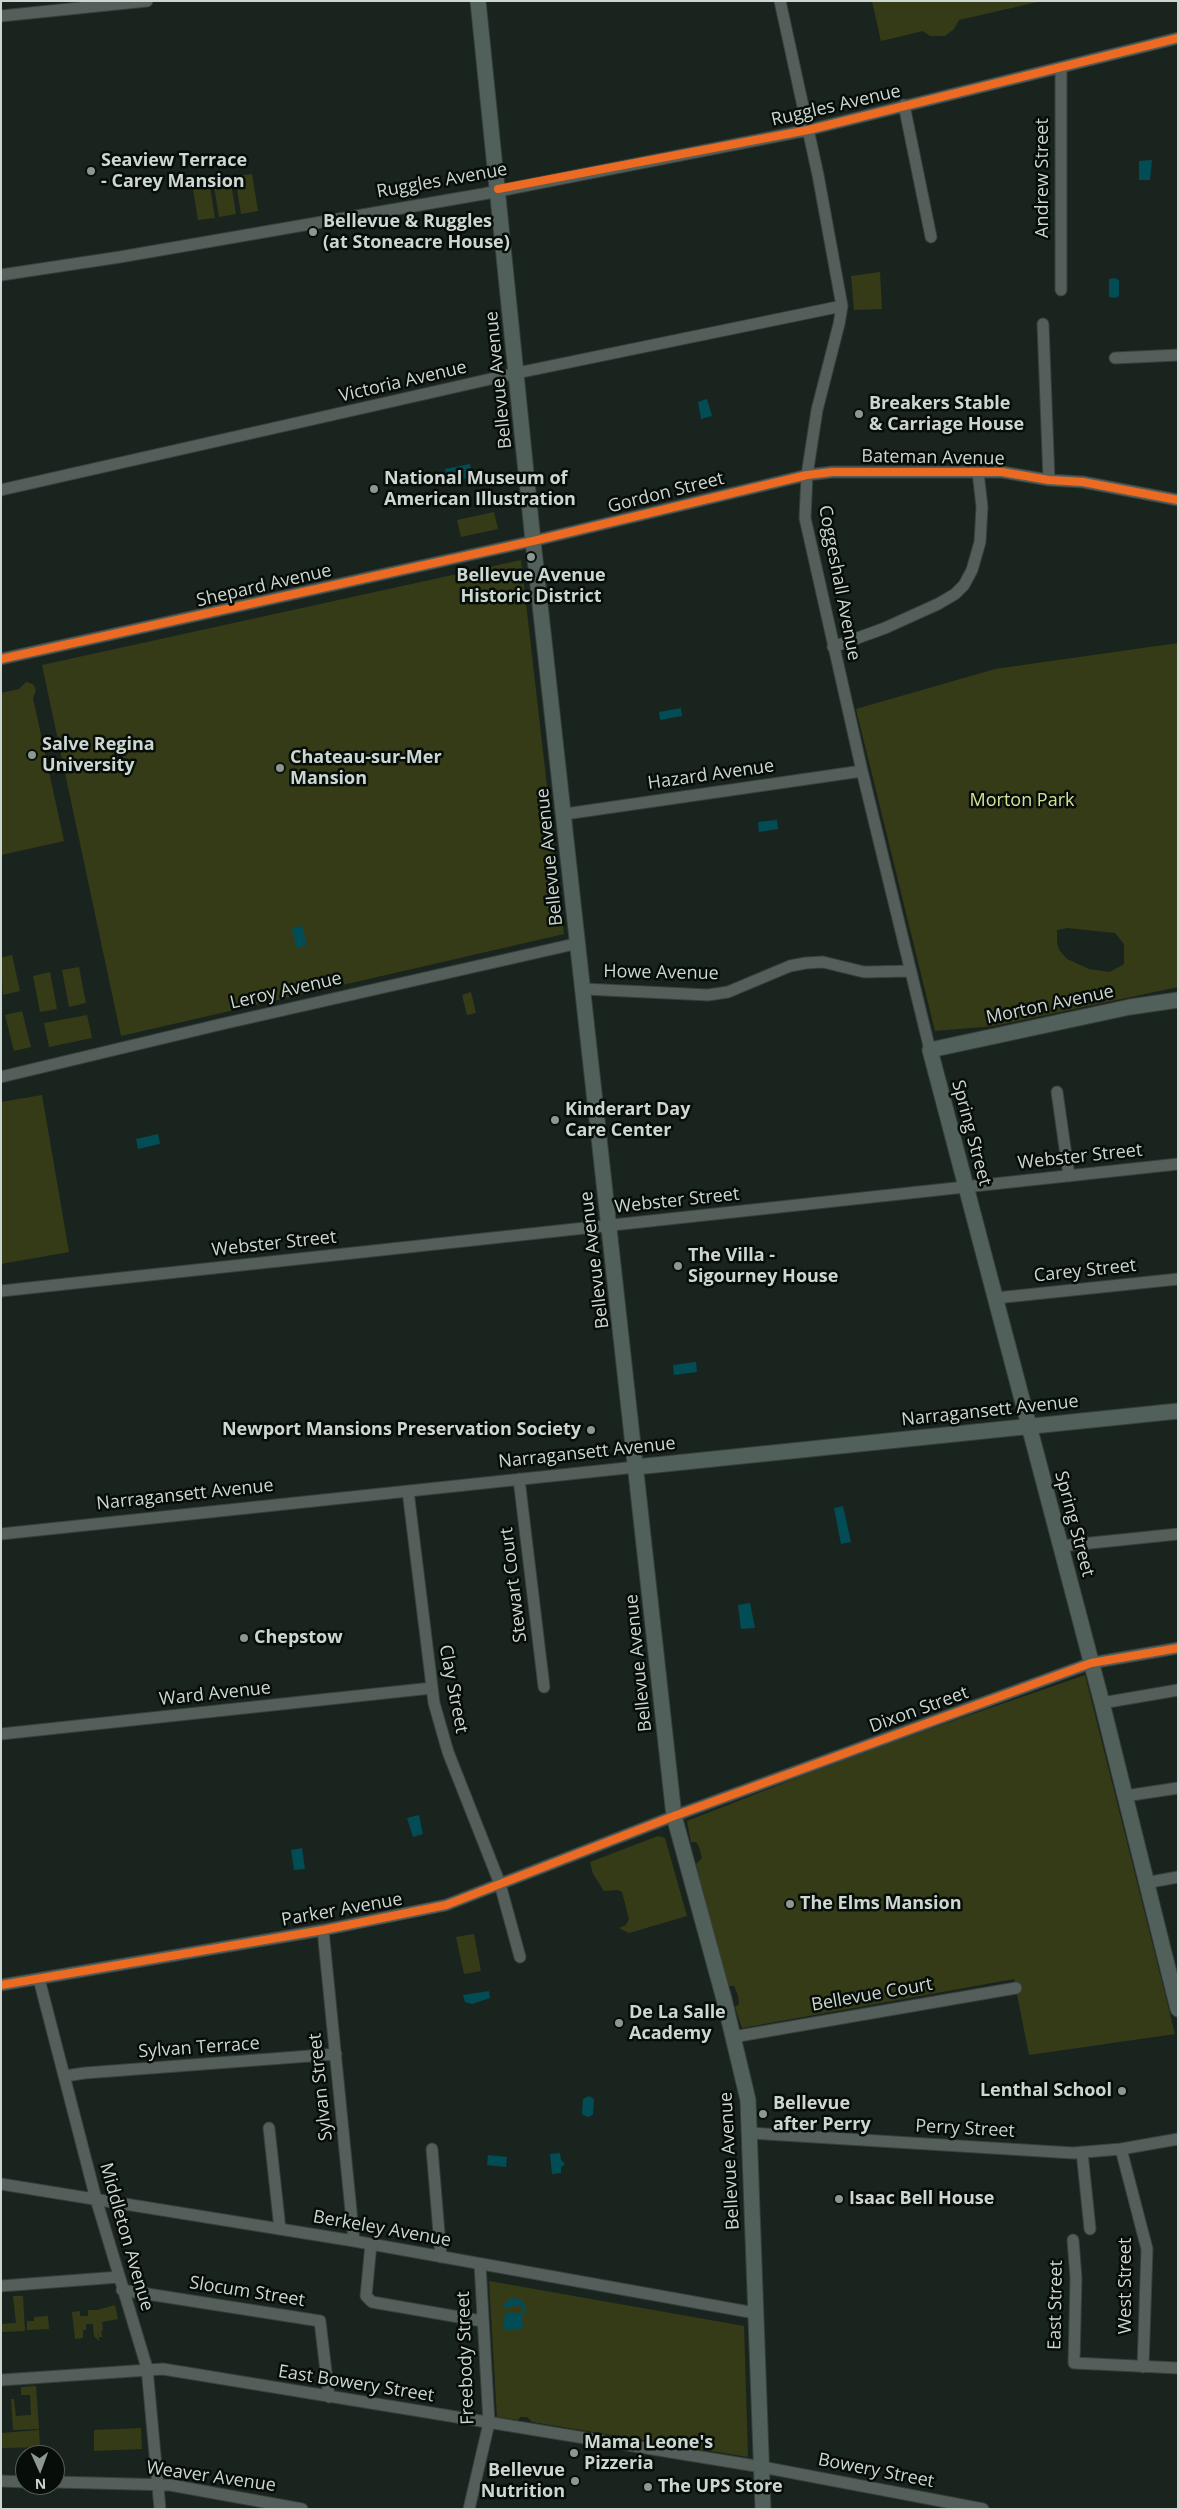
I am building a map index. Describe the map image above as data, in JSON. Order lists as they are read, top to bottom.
{
  "streets": {
    "main road": [
      "Bellevue Avenue",
      "Morton Avenue",
      "Spring Street",
      "Narragansett Avenue"
    ],
    "street": [
      "Ruggles Avenue",
      "Andrew Street",
      "Victoria Avenue",
      "Bateman Avenue",
      "Gordon Street",
      "Coggeshall Avenue",
      "Shepard Avenue",
      "Hazard Avenue",
      "Howe Avenue",
      "Leroy Avenue",
      "Webster Street",
      "Carey Street",
      "Stewart Court",
      "Clay Street",
      "Ward Avenue",
      "Dixon Street",
      "Parker Avenue",
      "Bellevue Court",
      "Sylvan Terrace",
      "Sylvan Street",
      "Perry Street",
      "Berkeley Avenue",
      "Middleton Avenue",
      "West Street",
      "Slocum Street",
      "East Street",
      "Freebody Street",
      "East Bowery Street",
      "Bowery Street",
      "Weaver Avenue"
    ]
  },
  "crossings": [
    ["Ruggles Avenue", "Andrew Street"],
    ["Ruggles Avenue", "Bellevue Avenue"],
    ["Ruggles Avenue", "Coggeshall Avenue"],
    ["Bellevue Avenue", "Victoria Avenue"],
    ["Bellevue Avenue", "Gordon Street"],
    ["Bellevue Avenue", "Shepard Avenue"],
    ["Bellevue Avenue", "Hazard Avenue"],
    ["Bellevue Avenue", "Howe Avenue"],
    ["Bellevue Avenue", "Leroy Avenue"],
    ["Bellevue Avenue", "Webster Street"],
    ["Bellevue Avenue", "Narragansett Avenue"],
    ["Bellevue Avenue", "Dixon Street"],
    ["Bellevue Avenue", "Parker Avenue"],
    ["Bellevue Avenue", "Bellevue Court"],
    ["Bellevue Avenue", "Perry Street"],
    ["Bellevue Avenue", "Berkeley Avenue"],
    ["Bellevue Avenue", "East Bowery Street"],
    ["Bellevue Avenue", "Bowery Street"],
    ["Victoria Avenue", "Coggeshall Avenue"],
    ["Bateman Avenue", "Gordon Street"],
    ["Bateman Avenue", "Coggeshall Avenue"],
    ["Gordon Street", "Coggeshall Avenue"],
    ["Gordon Street", "Shepard Avenue"],
    ["Coggeshall Avenue", "Hazard Avenue"],
    ["Coggeshall Avenue", "Howe Avenue"],
    ["Coggeshall Avenue", "Morton Avenue"],
    ["Coggeshall Avenue", "Spring Street"],
    ["Morton Avenue", "Spring Street"],
    ["Spring Street", "Webster Street"],
    ["Spring Street", "Carey Street"],
    ["Spring Street", "Narragansett Avenue"],
    ["Spring Street", "Dixon Street"],
    ["Narragansett Avenue", "Stewart Court"],
    ["Narragansett Avenue", "Clay Street"],
    ["Clay Street", "Ward Avenue"],
    ["Clay Street", "Parker Avenue"],
    ["Dixon Street", "Parker Avenue"],
    ["Parker Avenue", "Sylvan Street"],
    ["Parker Avenue", "Middleton Avenue"],
    ["Sylvan Terrace", "Sylvan Street"],
    ["Sylvan Terrace", "Middleton Avenue"],
    ["Sylvan Street", "Berkeley Avenue"],
    ["Perry Street", "West Street"],
    ["Berkeley Avenue", "Middleton Avenue"],
    ["Berkeley Avenue", "Freebody Street"],
    ["Middleton Avenue", "Slocum Street"],
    ["Middleton Avenue", "East Bowery Street"],
    ["Middleton Avenue", "Weaver Avenue"],
    ["West Street", "East Street"],
    ["Slocum Street", "East Bowery Street"],
    ["Freebody Street", "East Bowery Street"],
    ["East Bowery Street", "Bowery Street"]
  ],
  "parks": ["Morton Park"],
  "places": [
    "Seaview Terrace - Carey Mansion",
    "Bellevue & Ruggles (at Stoneacre House)",
    "Breakers Stable & Carriage House",
    "National Museum of American Illustration",
    "Bellevue Avenue Historic District",
    "Salve Regina University",
    "Chateau-sur-Mer Mansion",
    "Kinderart Day Care Center",
    "The Villa - Sigourney House",
    "Newport Mansions Preservation Society",
    "Chepstow",
    "The Elms Mansion",
    "De La Salle Academy",
    "Lenthal School",
    "Bellevue after Perry",
    "Isaac Bell House",
    "Mama Leone's Pizzeria",
    "Bellevue Nutrition",
    "The UPS Store"
  ],
  "north": "bottom"
}
